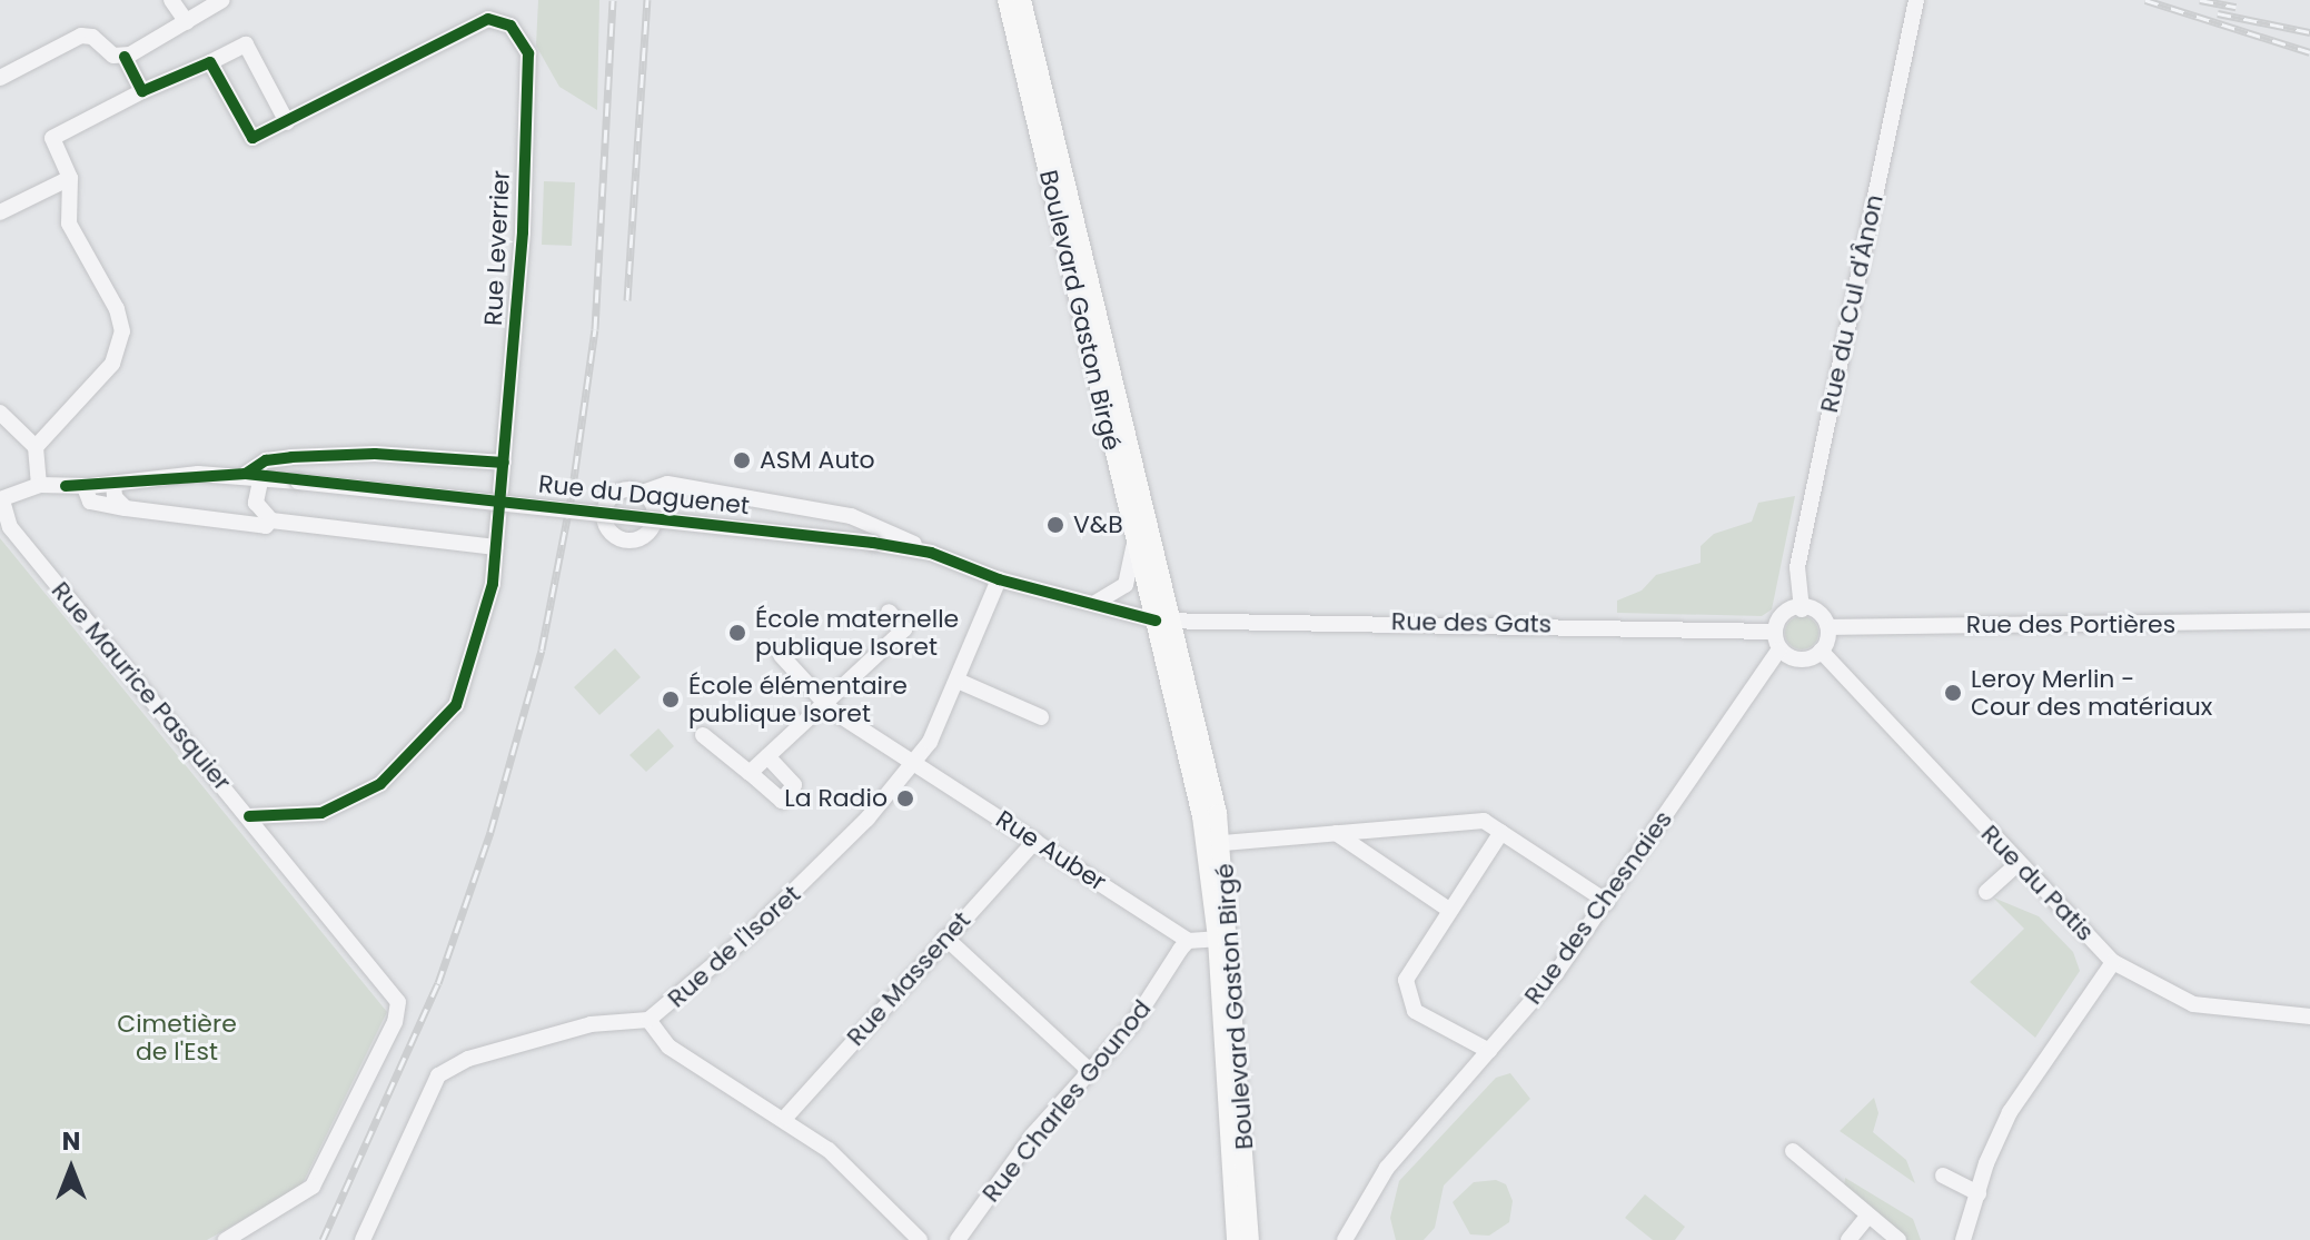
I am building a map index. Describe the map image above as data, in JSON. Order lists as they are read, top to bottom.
{
  "streets": {
    "main road": ["Boulevard Gaston Birgé"],
    "street": [
      "Rue Leverrier",
      "Rue du Cul d'Ânon",
      "Rue du Daguenet",
      "Rue des Gats",
      "Rue des Portières",
      "Rue Maurice Pasquier",
      "Rue Auber",
      "Rue du Patis",
      "Rue des Chesnaies",
      "Rue de l'Isoret",
      "Rue Massenet",
      "Rue Charles Gounod"
    ]
  },
  "crossings": [
    ["Rue Leverrier", "Rue Maurice Pasquier"],
    ["Rue du Cul d'Ânon", "Rue des Gats"],
    ["Rue du Cul d'Ânon", "Rue des Portières"],
    ["Rue du Cul d'Ânon", "Rue du Patis"],
    ["Rue du Cul d'Ânon", "Rue des Chesnaies"],
    ["Boulevard Gaston Birgé", "Rue du Daguenet"],
    ["Boulevard Gaston Birgé", "Rue des Gats"],
    ["Rue du Daguenet", "Rue des Gats"],
    ["Rue du Daguenet", "Rue Maurice Pasquier"],
    ["Rue du Daguenet", "Rue de l'Isoret"],
    ["Rue des Gats", "Rue des Portières"],
    ["Rue des Gats", "Rue du Patis"],
    ["Rue des Gats", "Rue des Chesnaies"],
    ["Rue des Portières", "Rue du Patis"],
    ["Rue des Portières", "Rue des Chesnaies"],
    ["Rue Auber", "Rue de l'Isoret"],
    ["Rue Auber", "Rue Massenet"],
    ["Rue Auber", "Rue Charles Gounod"],
    ["Rue du Patis", "Rue des Chesnaies"]
  ],
  "parks": ["Cimetière de l'Est"],
  "places": [
    "ASM Auto",
    "V&B",
    "École maternelle publique Isoret",
    "Leroy Merlin - Cour des matériaux",
    "École élémentaire publique Isoret",
    "La Radio"
  ],
  "north": "top"
}
